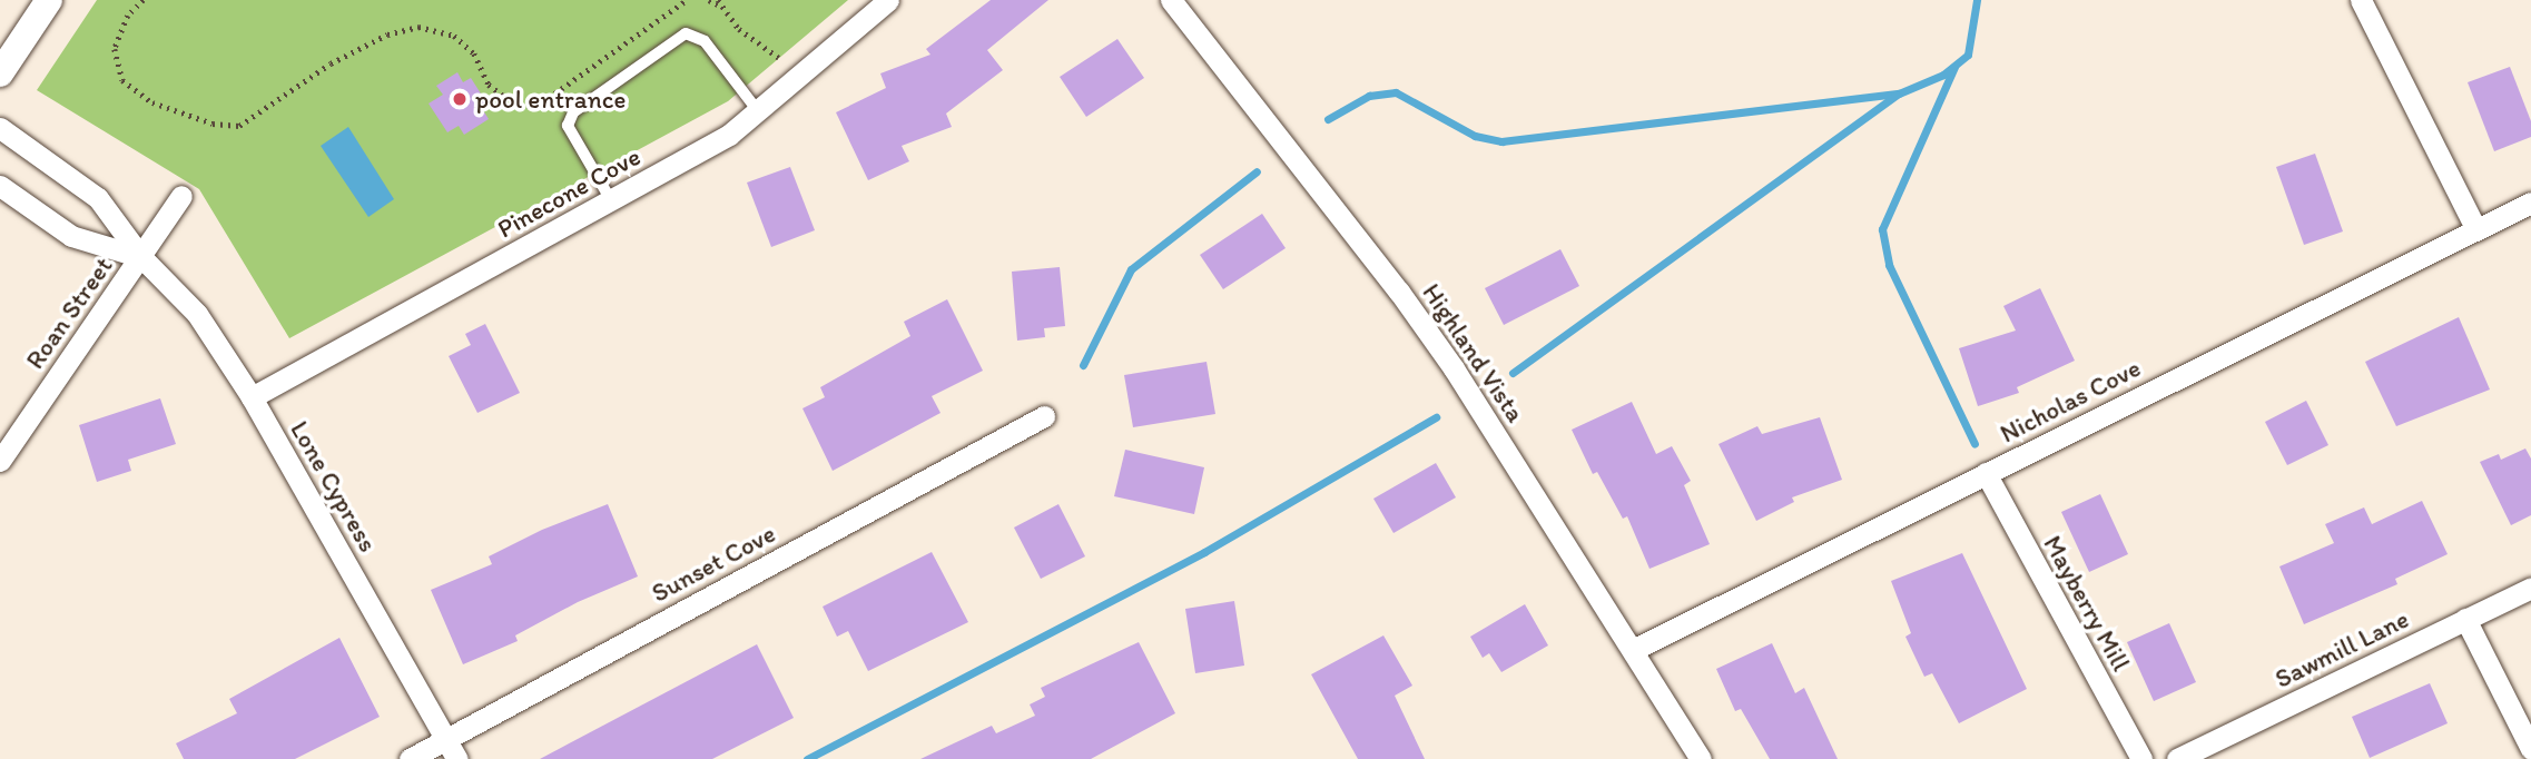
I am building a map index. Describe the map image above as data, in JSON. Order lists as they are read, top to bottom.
{
  "streets": {
    "street": [
      "Pinecone Cove",
      "Roan Street",
      "Highland Vista",
      "Nicholas Cove",
      "Lone Cypress",
      "Sunset Cove",
      "Mayberry Mill",
      "Sawmill Lane"
    ]
  },
  "crossings": [
    ["Pinecone Cove", "Lone Cypress"],
    ["Roan Street", "Lone Cypress"],
    ["Highland Vista", "Nicholas Cove"],
    ["Nicholas Cove", "Mayberry Mill"],
    ["Lone Cypress", "Sunset Cove"]
  ],
  "places": ["pool entrance"]
}
